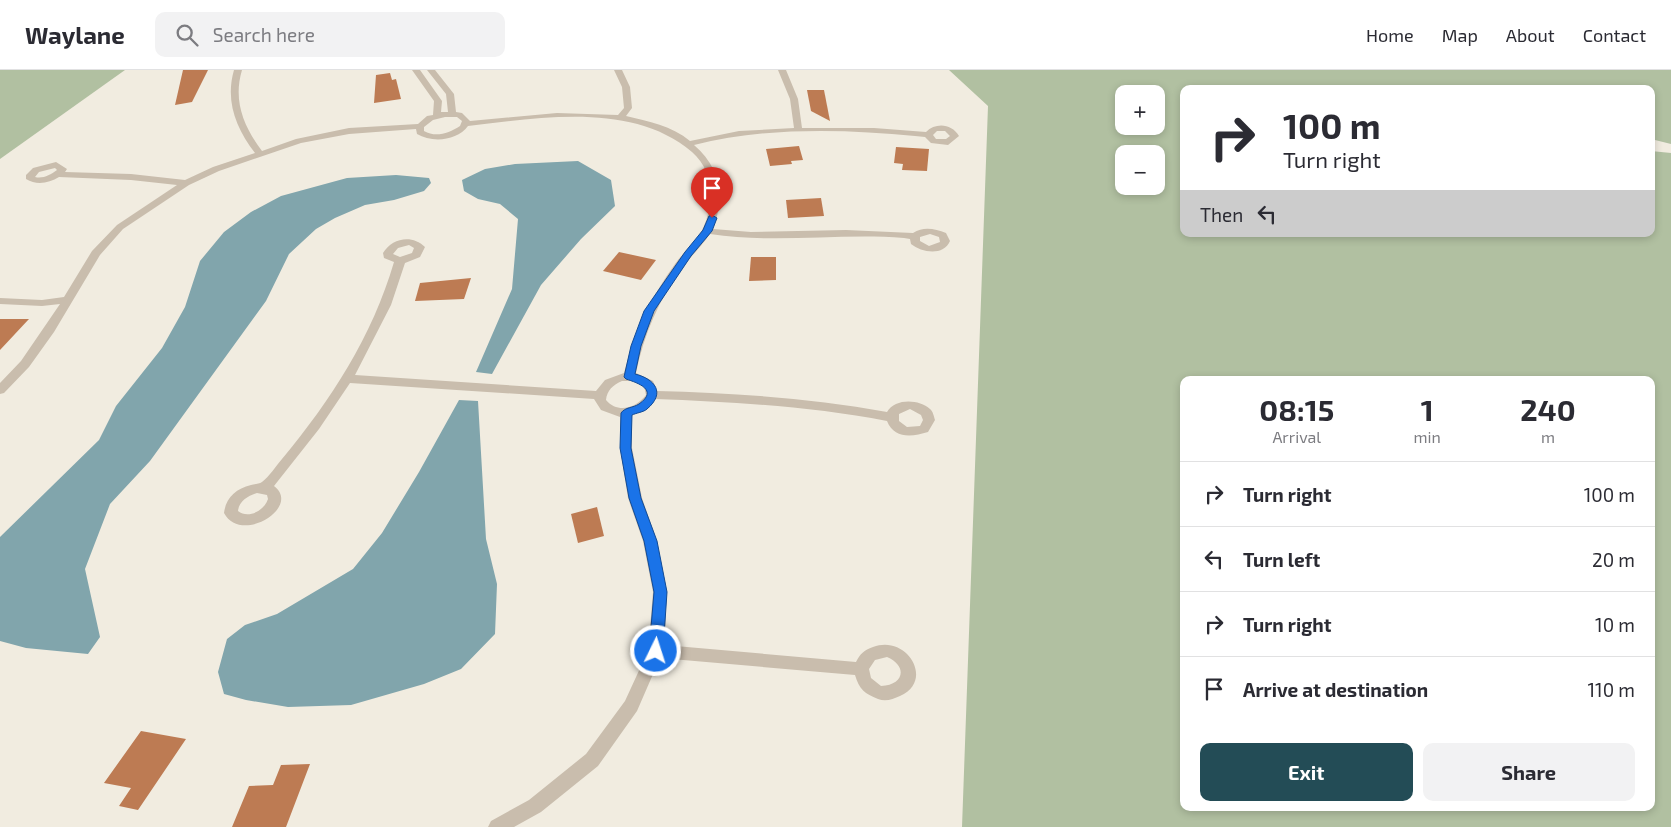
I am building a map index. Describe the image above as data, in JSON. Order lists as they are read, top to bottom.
{
  "page": {
    "header": "Waylane",
    "search": "Search here",
    "nav": [
      "Home",
      "Map",
      "About",
      "Contact"
    ],
    "map_buttons": ["+", "−"],
    "turn": ["100 m", "Turn right"],
    "then": "Then",
    "eta": [
      "08:15",
      "Arrival",
      "1",
      "min",
      "240",
      "m"
    ],
    "list": [
      {
        "name": "Turn right",
        "value": "100 m"
      },
      {
        "name": "Turn left",
        "value": "20 m"
      },
      {
        "name": "Turn right",
        "value": "10 m"
      },
      {
        "name": "Arrive at destination",
        "value": "110 m"
      }
    ],
    "buttons": ["Exit", "Share"]
  }
}
